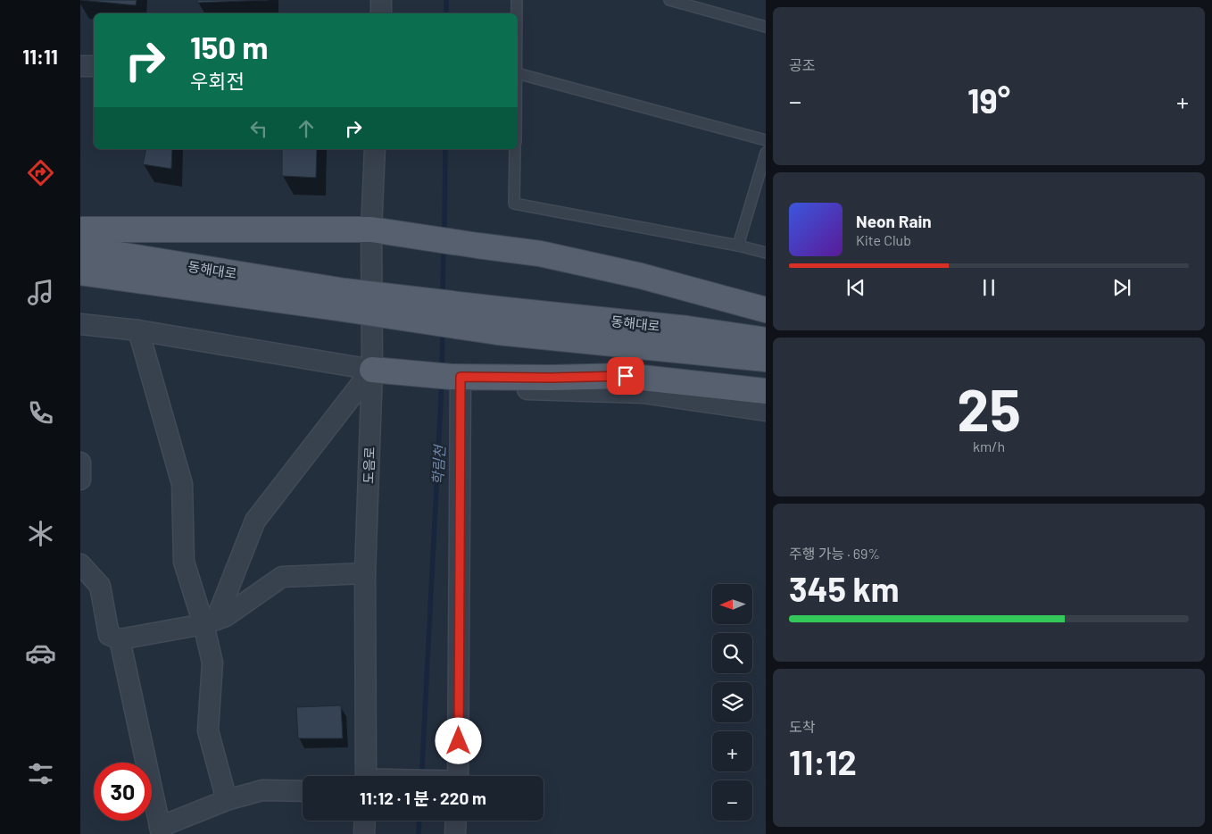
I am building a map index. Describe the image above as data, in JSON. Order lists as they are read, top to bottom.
{
  "streets": {
    "main road": ["동해대로"],
    "street": ["도음로"]
  },
  "water": ["학림천"],
  "north": "left",
  "page": {
    "tabs": "11:11",
    "tile": [
      "공조",
      ["25", "km/h"],
      ["주행 가능 · 69%", "345 km"],
      ["도착", "11:12"]
    ],
    "turn": ["150 m", "우회전"],
    "heat": ["−", "19°", "+"],
    "song": ["Neon Rain", "Kite Club"],
    "map_buttons": ["+", "−"],
    "limit": "30",
    "trip": "11:12 · 1 분 · 220 m"
  }
}
